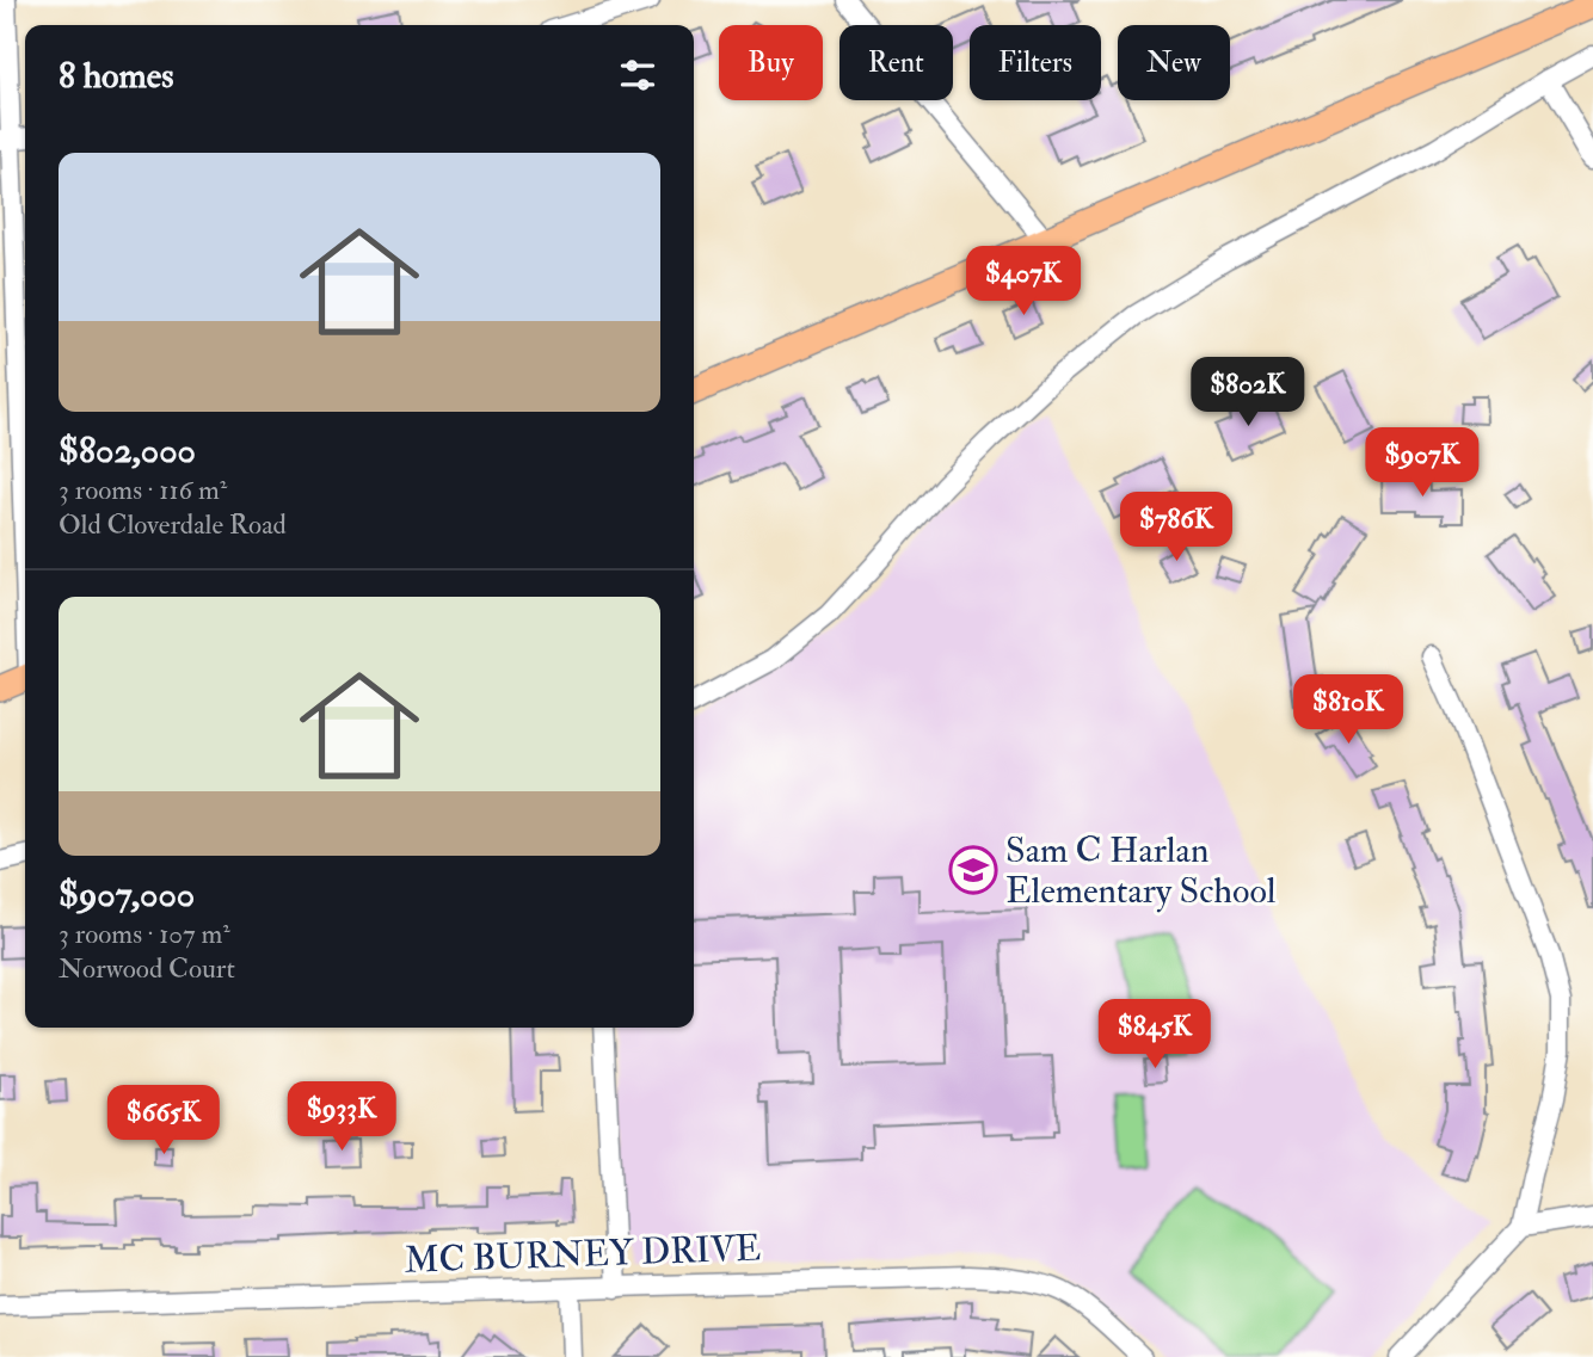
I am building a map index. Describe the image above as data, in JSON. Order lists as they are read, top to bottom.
{
  "streets": {
    "street": ["MC BURNEY DRIVE"]
  },
  "places": {
    "school or university": ["Sam C Harlan Elementary School"]
  },
  "page": {
    "chip": [
      "Buy",
      "Rent",
      "Filters",
      "New"
    ],
    "heading": "8 homes",
    "list": [
      {
        "name": "$802,000",
        "note": "3 rooms · 116 m² · Old Cloverdale Road"
      },
      {
        "name": "$907,000",
        "note": "3 rooms · 107 m² · Norwood Court"
      }
    ],
    "price": [
      "$407K",
      "$802K",
      "$907K",
      "$786K",
      "$810K",
      "$845K",
      "$933K",
      "$665K"
    ]
  }
}
